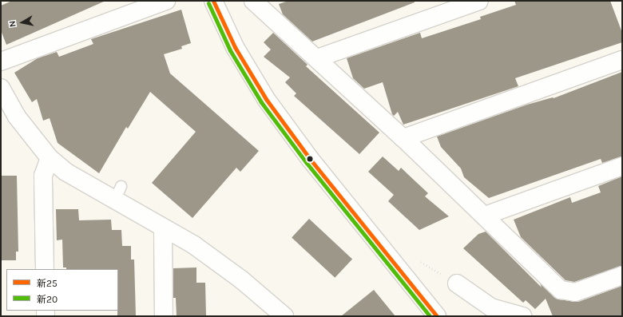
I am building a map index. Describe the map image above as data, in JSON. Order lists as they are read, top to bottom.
{
  "lines": ["transit line 新25", "transit line 新20"],
  "legend": ["新25", "新20"],
  "north": "left"
}
